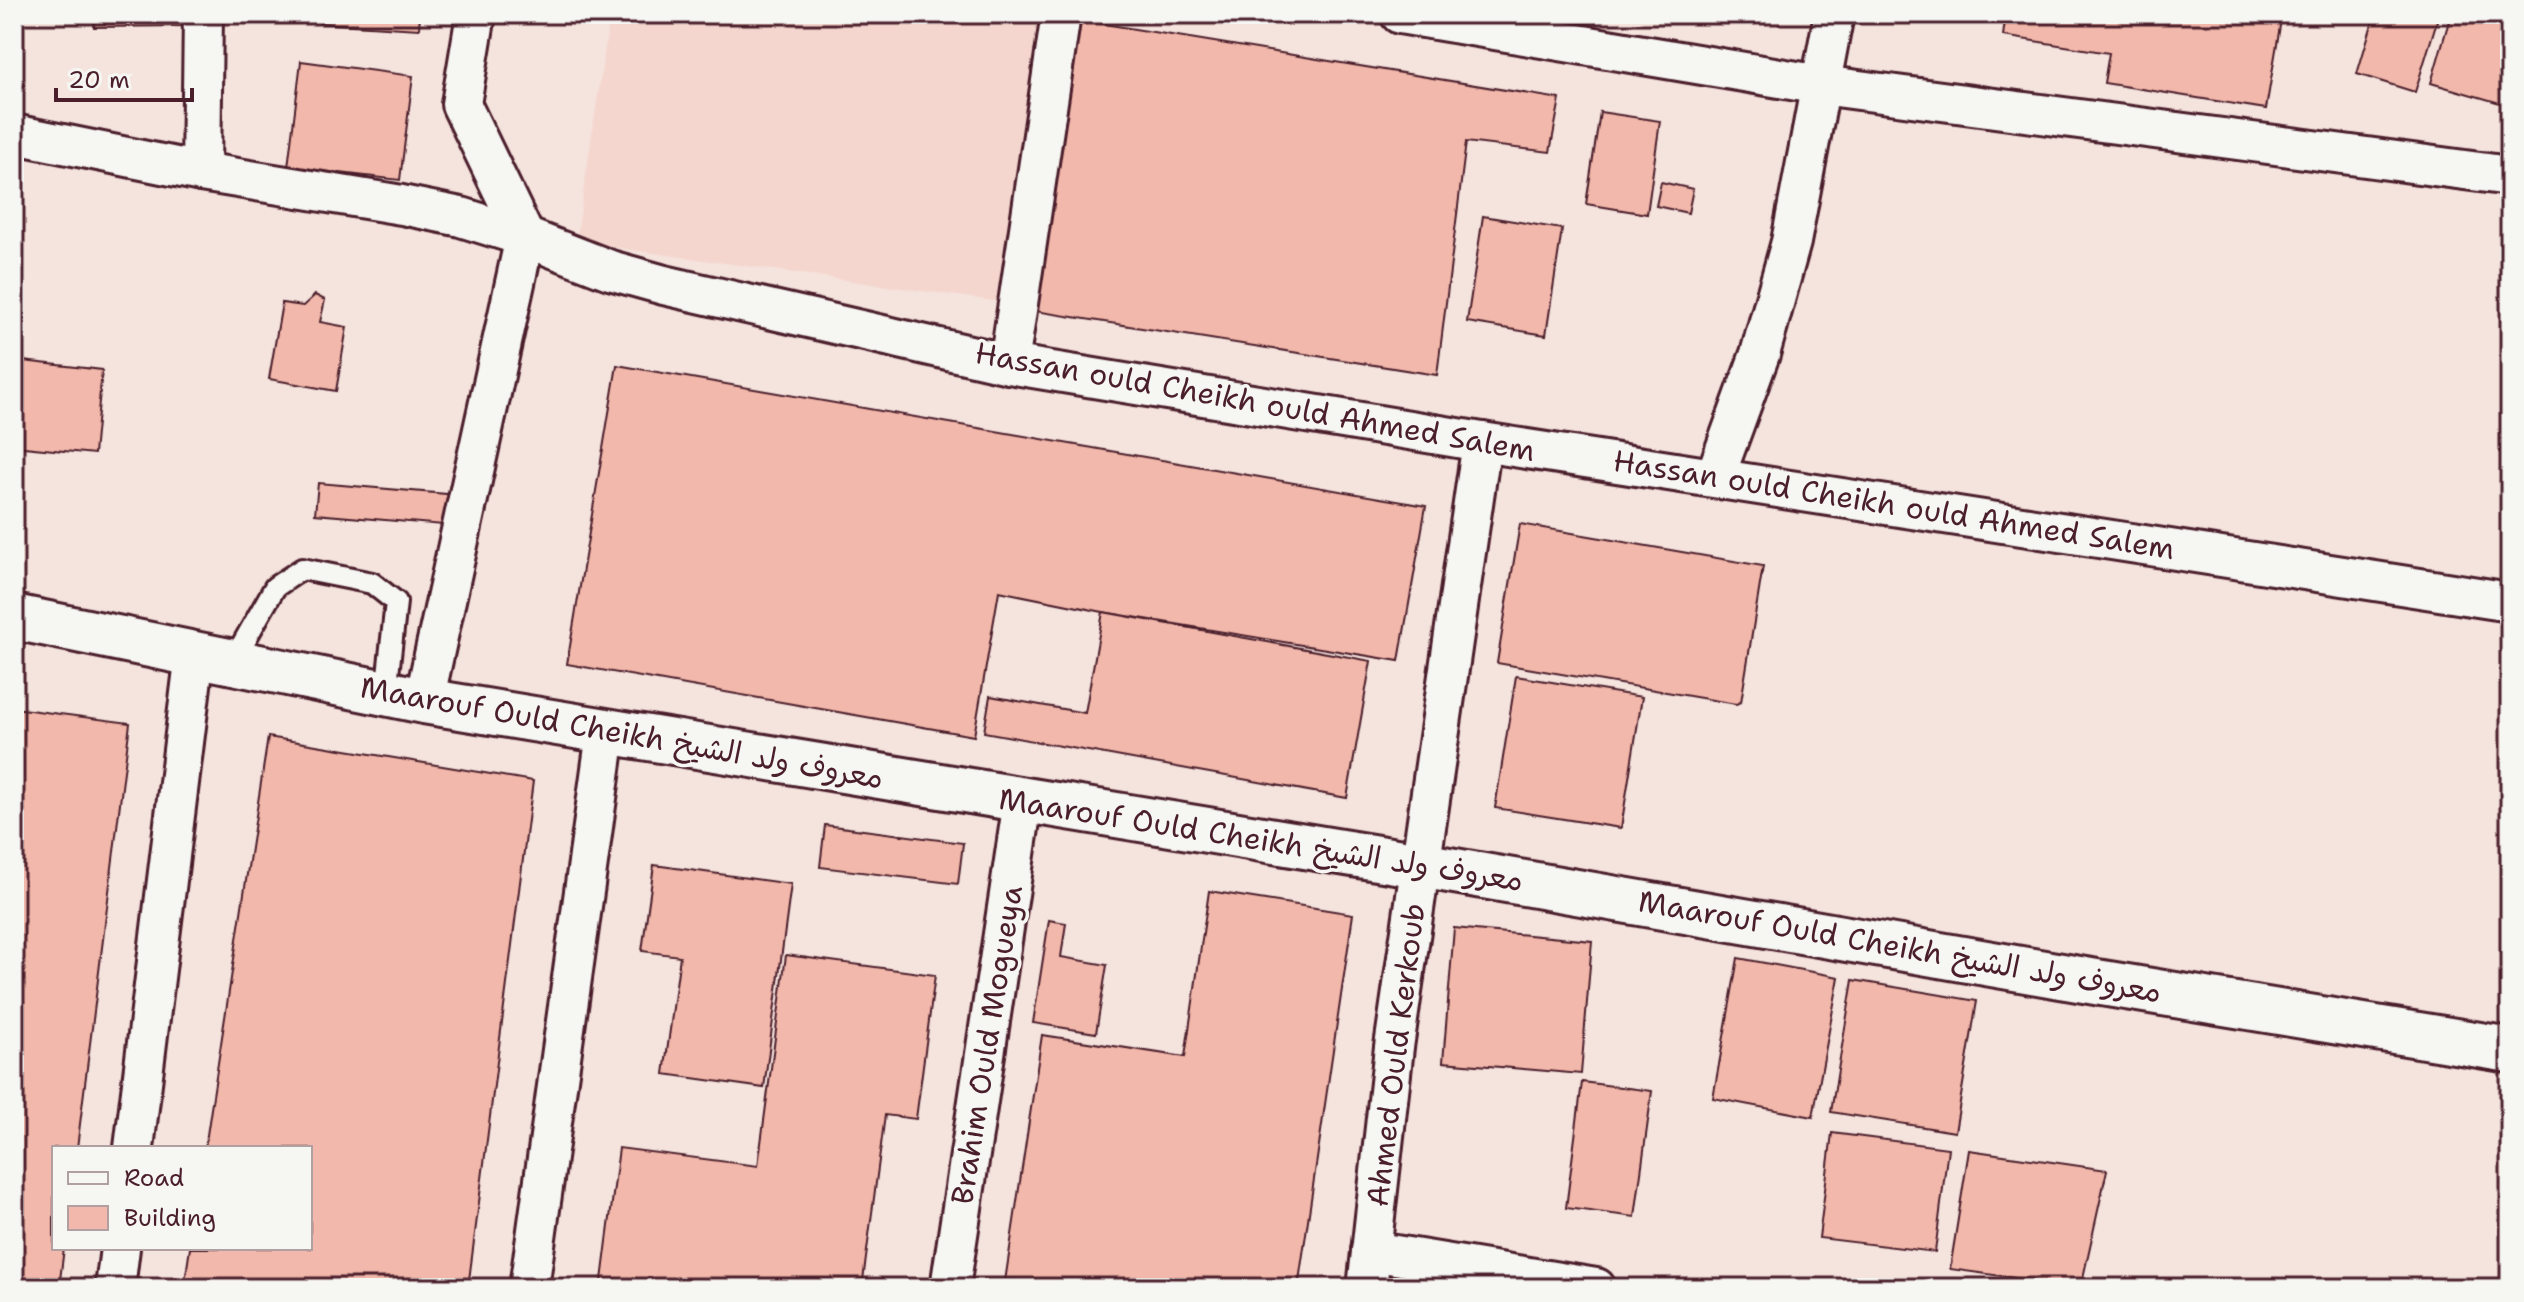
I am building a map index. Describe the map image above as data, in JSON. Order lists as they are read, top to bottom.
{
  "streets": {
    "street": [
      "Hassan ould Cheikh ould Ahmed Salem",
      "Maarouf Ould Cheikh معروف ولد الشيخ",
      "Brahim Ould Mogueya",
      "Ahmed Ould Kerkoub"
    ]
  },
  "crossings": [
    ["Hassan ould Cheikh ould Ahmed Salem", "Ahmed Ould Kerkoub"],
    ["Maarouf Ould Cheikh معروف ولد الشيخ", "Brahim Ould Mogueya"],
    ["Maarouf Ould Cheikh معروف ولد الشيخ", "Ahmed Ould Kerkoub"]
  ],
  "legend": ["Road", "Building"],
  "scale_bar": "20 m"
}
